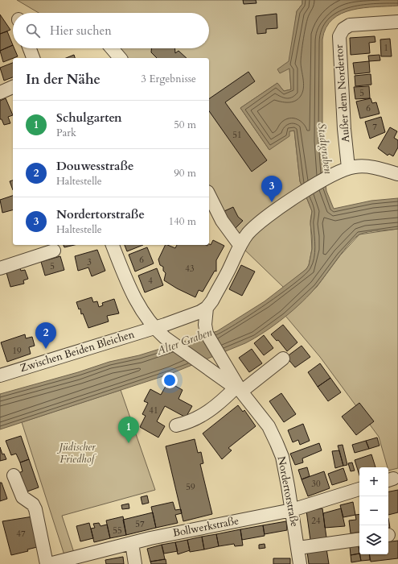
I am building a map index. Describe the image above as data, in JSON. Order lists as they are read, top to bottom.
{
  "streets": {
    "street": [
      "Außer dem Nordertor",
      "Zwischen Beiden Bleichen",
      "Nordertorstraße",
      "Bollwerkstraße"
    ]
  },
  "crossings": [
    ["Außer dem Nordertor", "Nordertorstraße"],
    ["Zwischen Beiden Bleichen", "Nordertorstraße"],
    ["Nordertorstraße", "Bollwerkstraße"]
  ],
  "water": ["Stadtgraben", "Alter Graben"],
  "parks": ["Jüdischer Friedhof"],
  "house_numbers": [
    "1",
    "5",
    "6",
    "7",
    "51",
    "6",
    "3",
    "5",
    "43",
    "4",
    "19",
    "41",
    "30",
    "59",
    "24",
    "57",
    "55",
    "47"
  ],
  "page": {
    "search": "Hier suchen",
    "heading": ["In der Nähe", "3 Ergebnisse"],
    "list": [
      {
        "mark": "1",
        "name": "Schulgarten",
        "note": "Park",
        "value": "50 m"
      },
      {
        "mark": "2",
        "name": "Douwesstraße",
        "note": "Haltestelle",
        "value": "90 m"
      },
      {
        "mark": "3",
        "name": "Nordertorstraße",
        "note": "Haltestelle",
        "value": "140 m"
      }
    ],
    "pins": ["3", "2", "1"],
    "map_buttons": ["+", "−"]
  }
}
